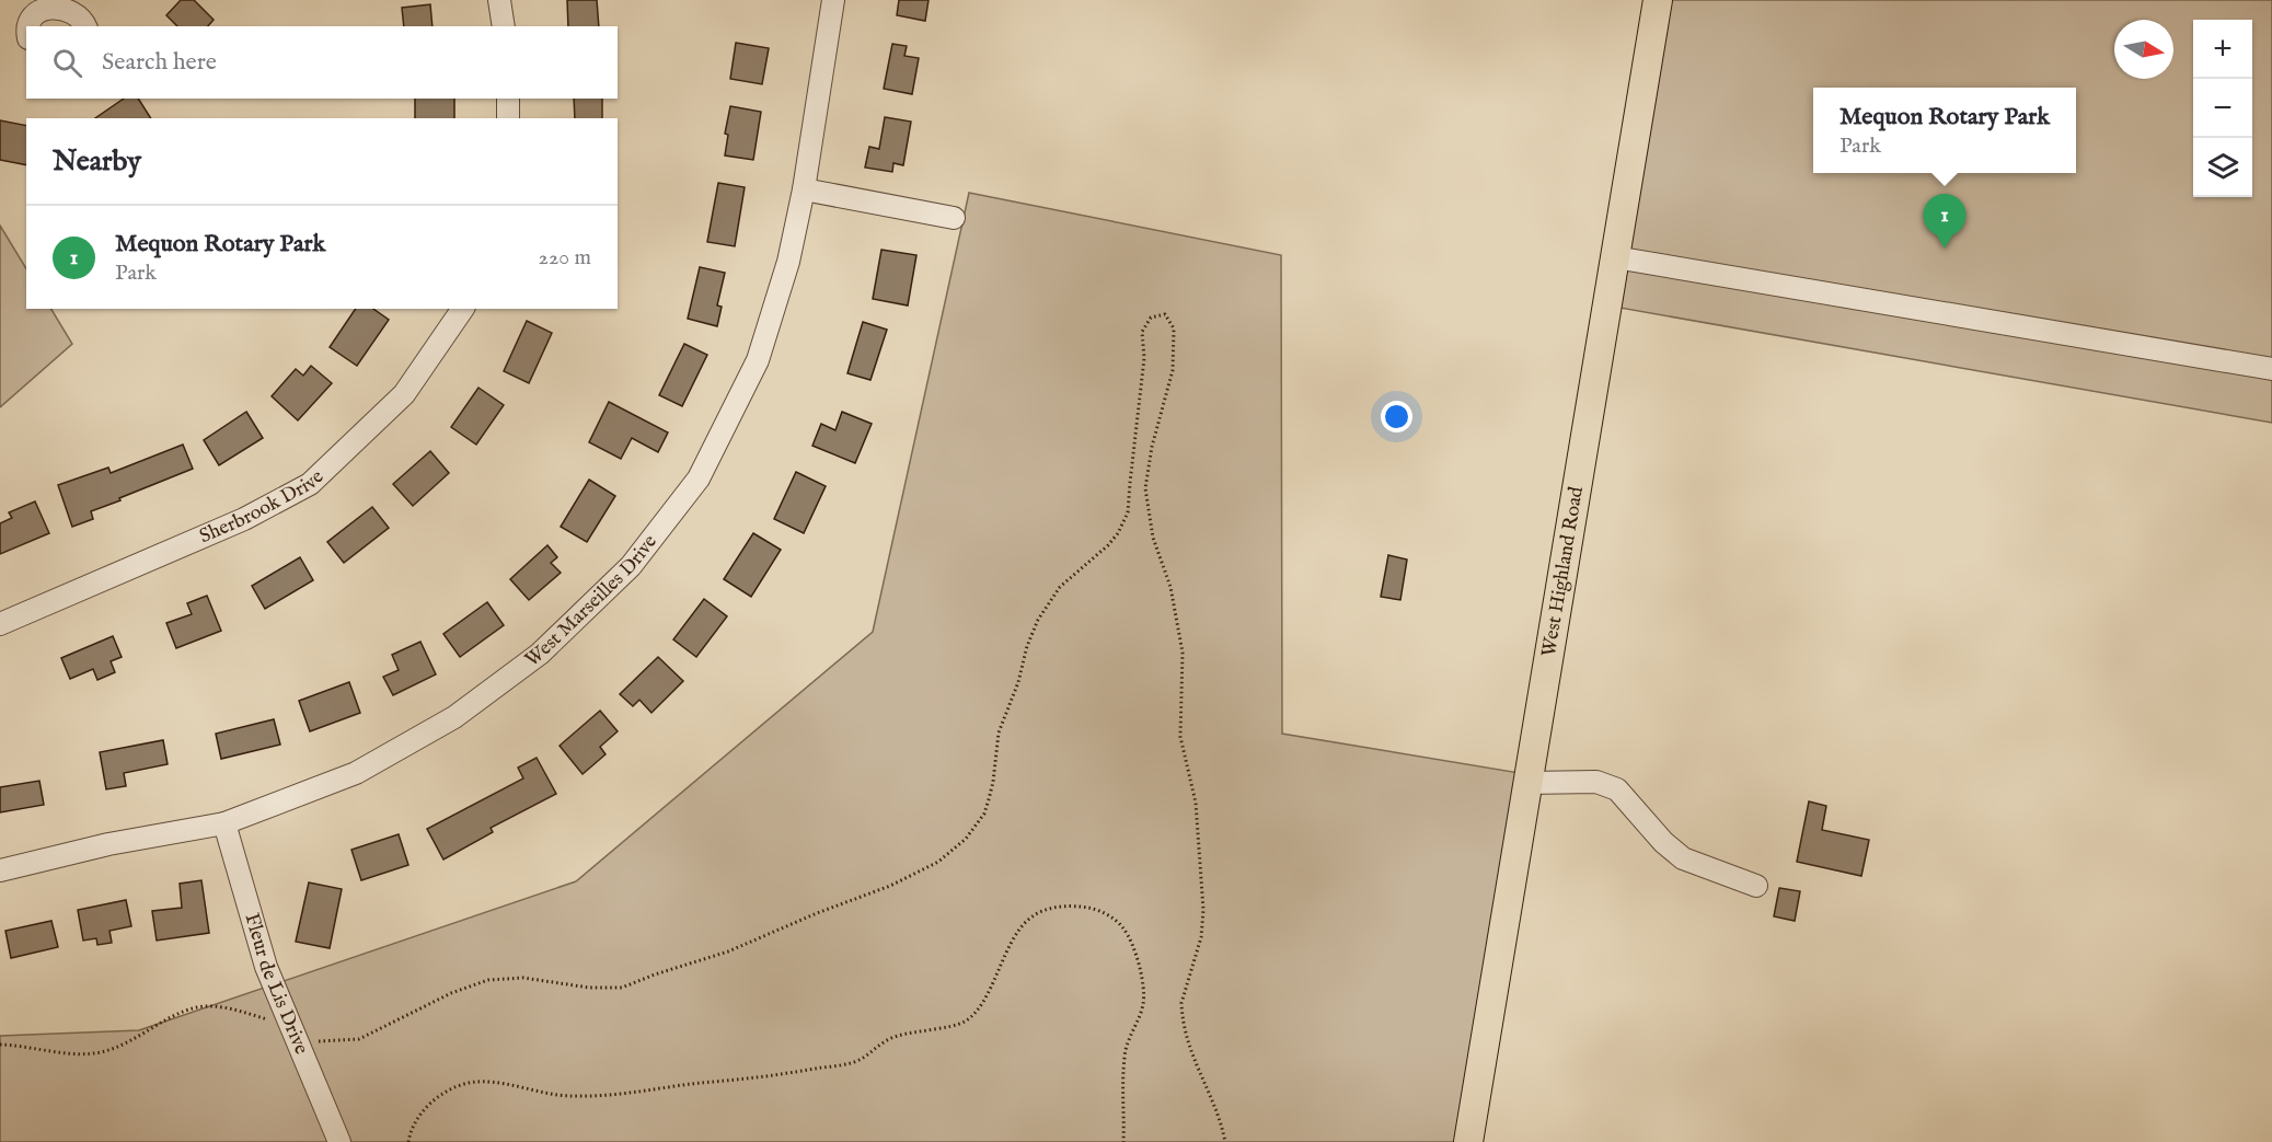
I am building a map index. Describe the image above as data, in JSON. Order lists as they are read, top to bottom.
{
  "streets": {
    "main road": ["West Highland Road"],
    "street": ["Sherbrook Drive", "West Marseilles Drive", "Fleur de Lis Drive"]
  },
  "crossings": [
    ["West Marseilles Drive", "Fleur de Lis Drive"]
  ],
  "north": "right",
  "page": {
    "map_buttons": ["+", "−"],
    "search": "Search here",
    "popup": ["Mequon Rotary Park", "Park"],
    "heading": "Nearby",
    "pins": "1",
    "list": [
      {
        "mark": "1",
        "name": "Mequon Rotary Park",
        "note": "Park",
        "value": "220 m"
      }
    ]
  }
}
